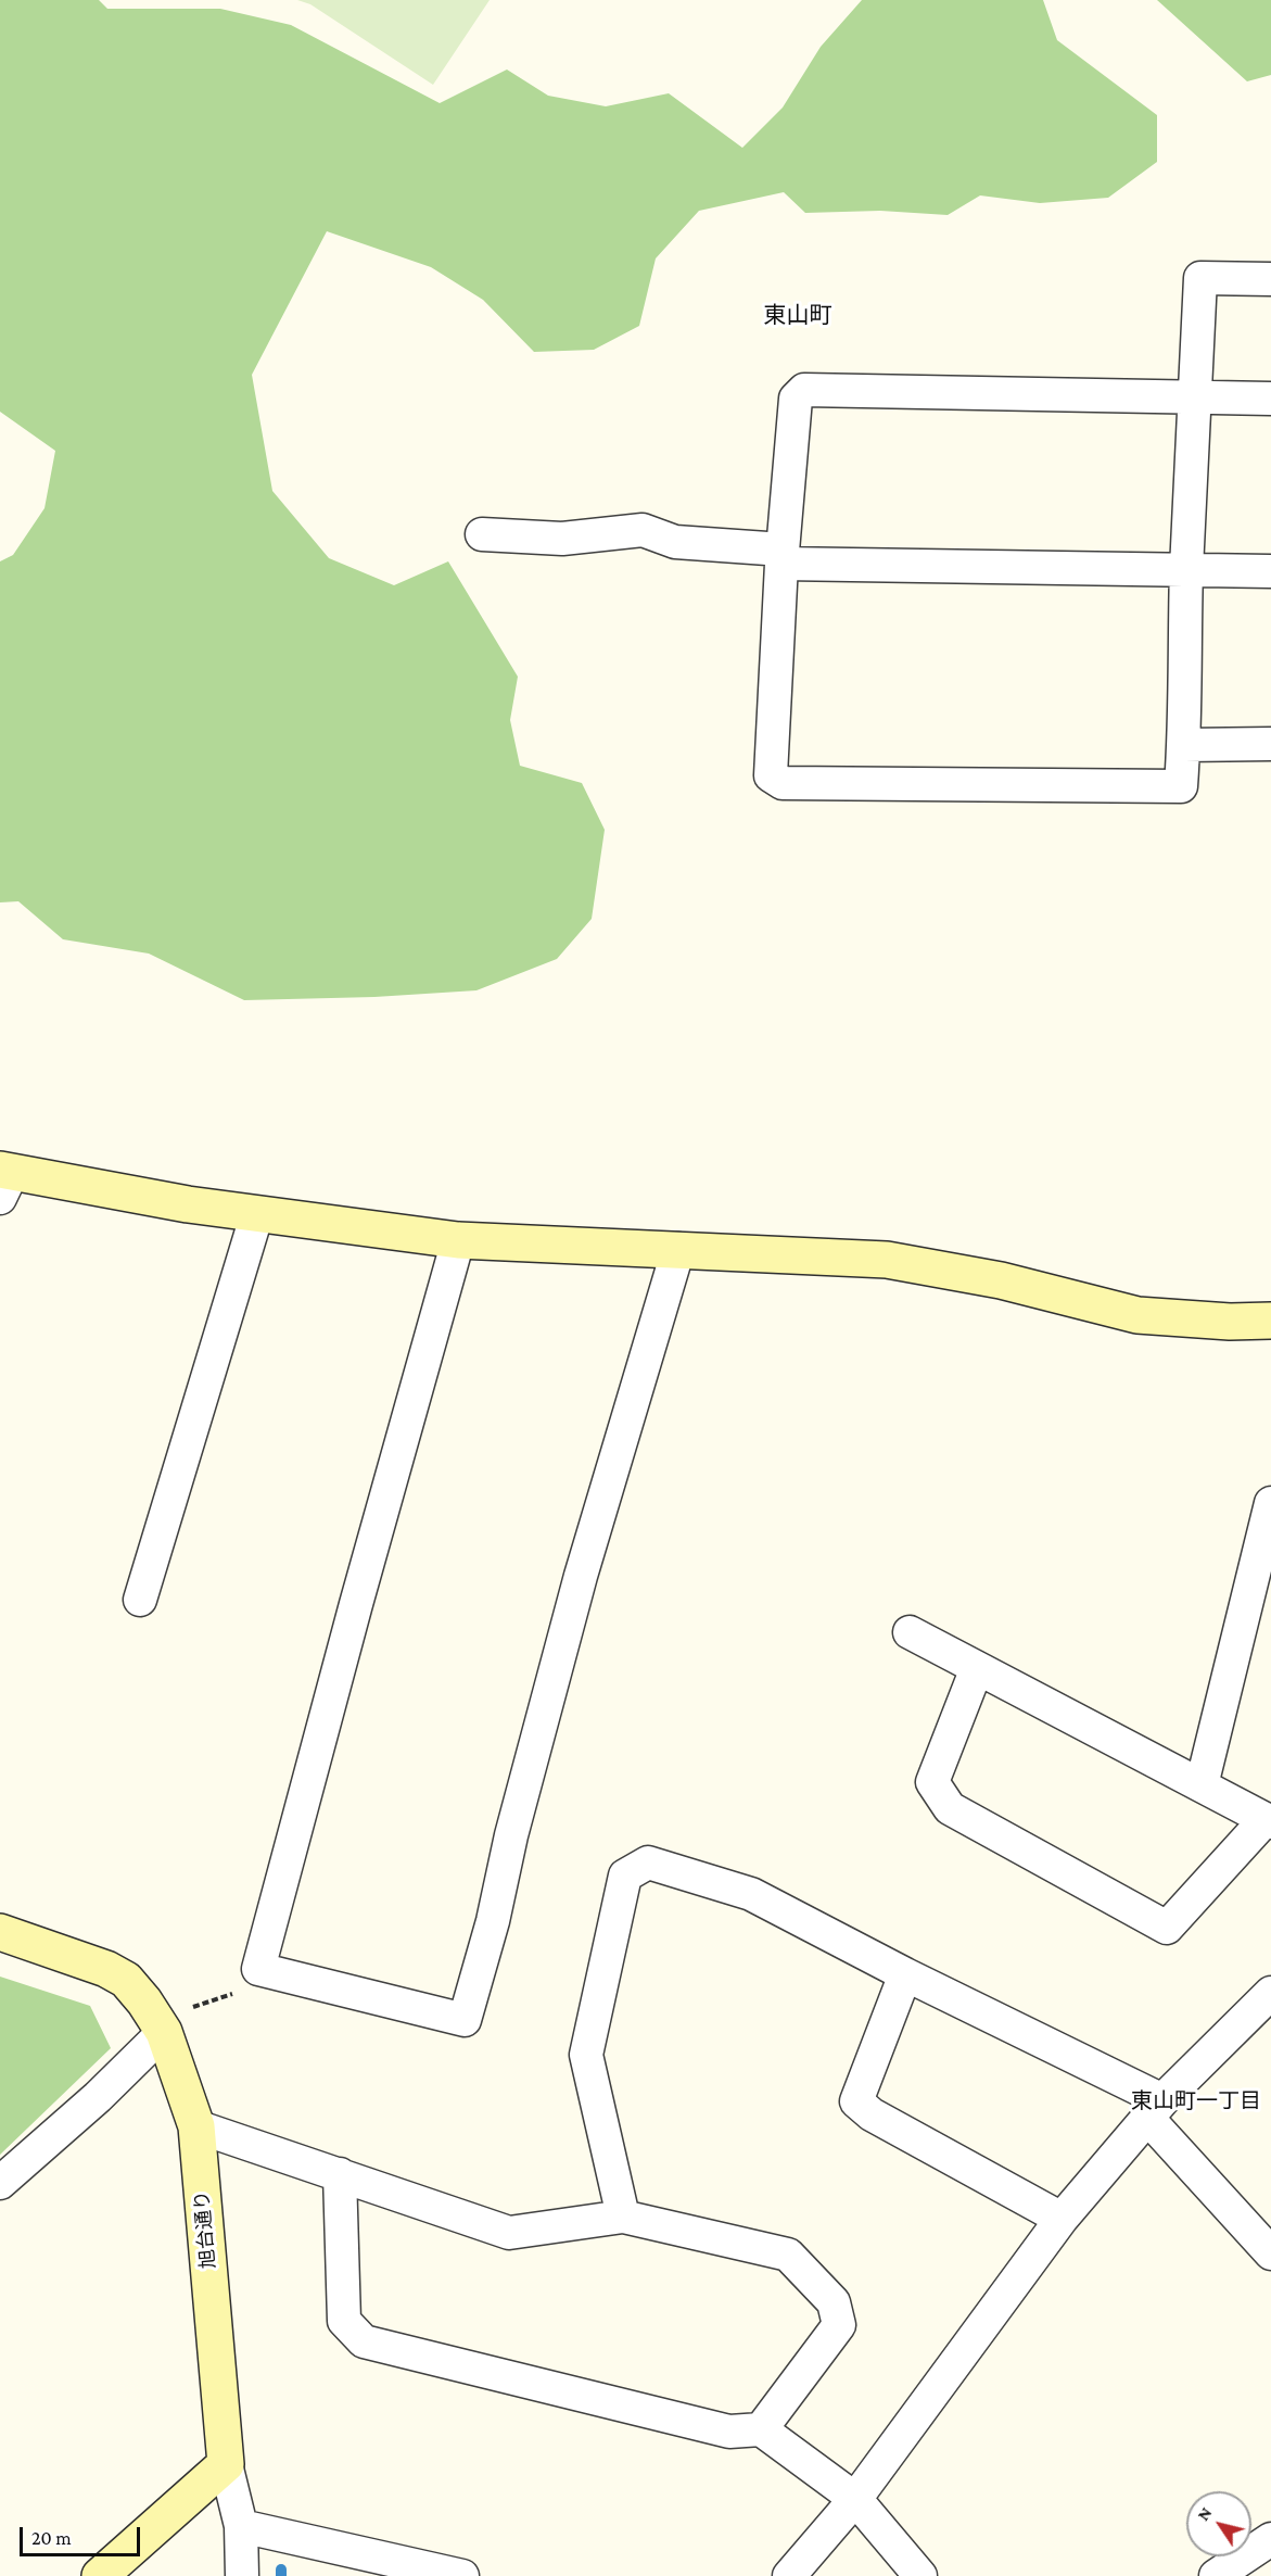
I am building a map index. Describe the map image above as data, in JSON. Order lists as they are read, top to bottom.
{
  "streets": {
    "street": ["旭台通り"]
  },
  "districts": ["東山町", "東山町一丁目"],
  "scale_bar": "20 m",
  "north": "top left"
}
